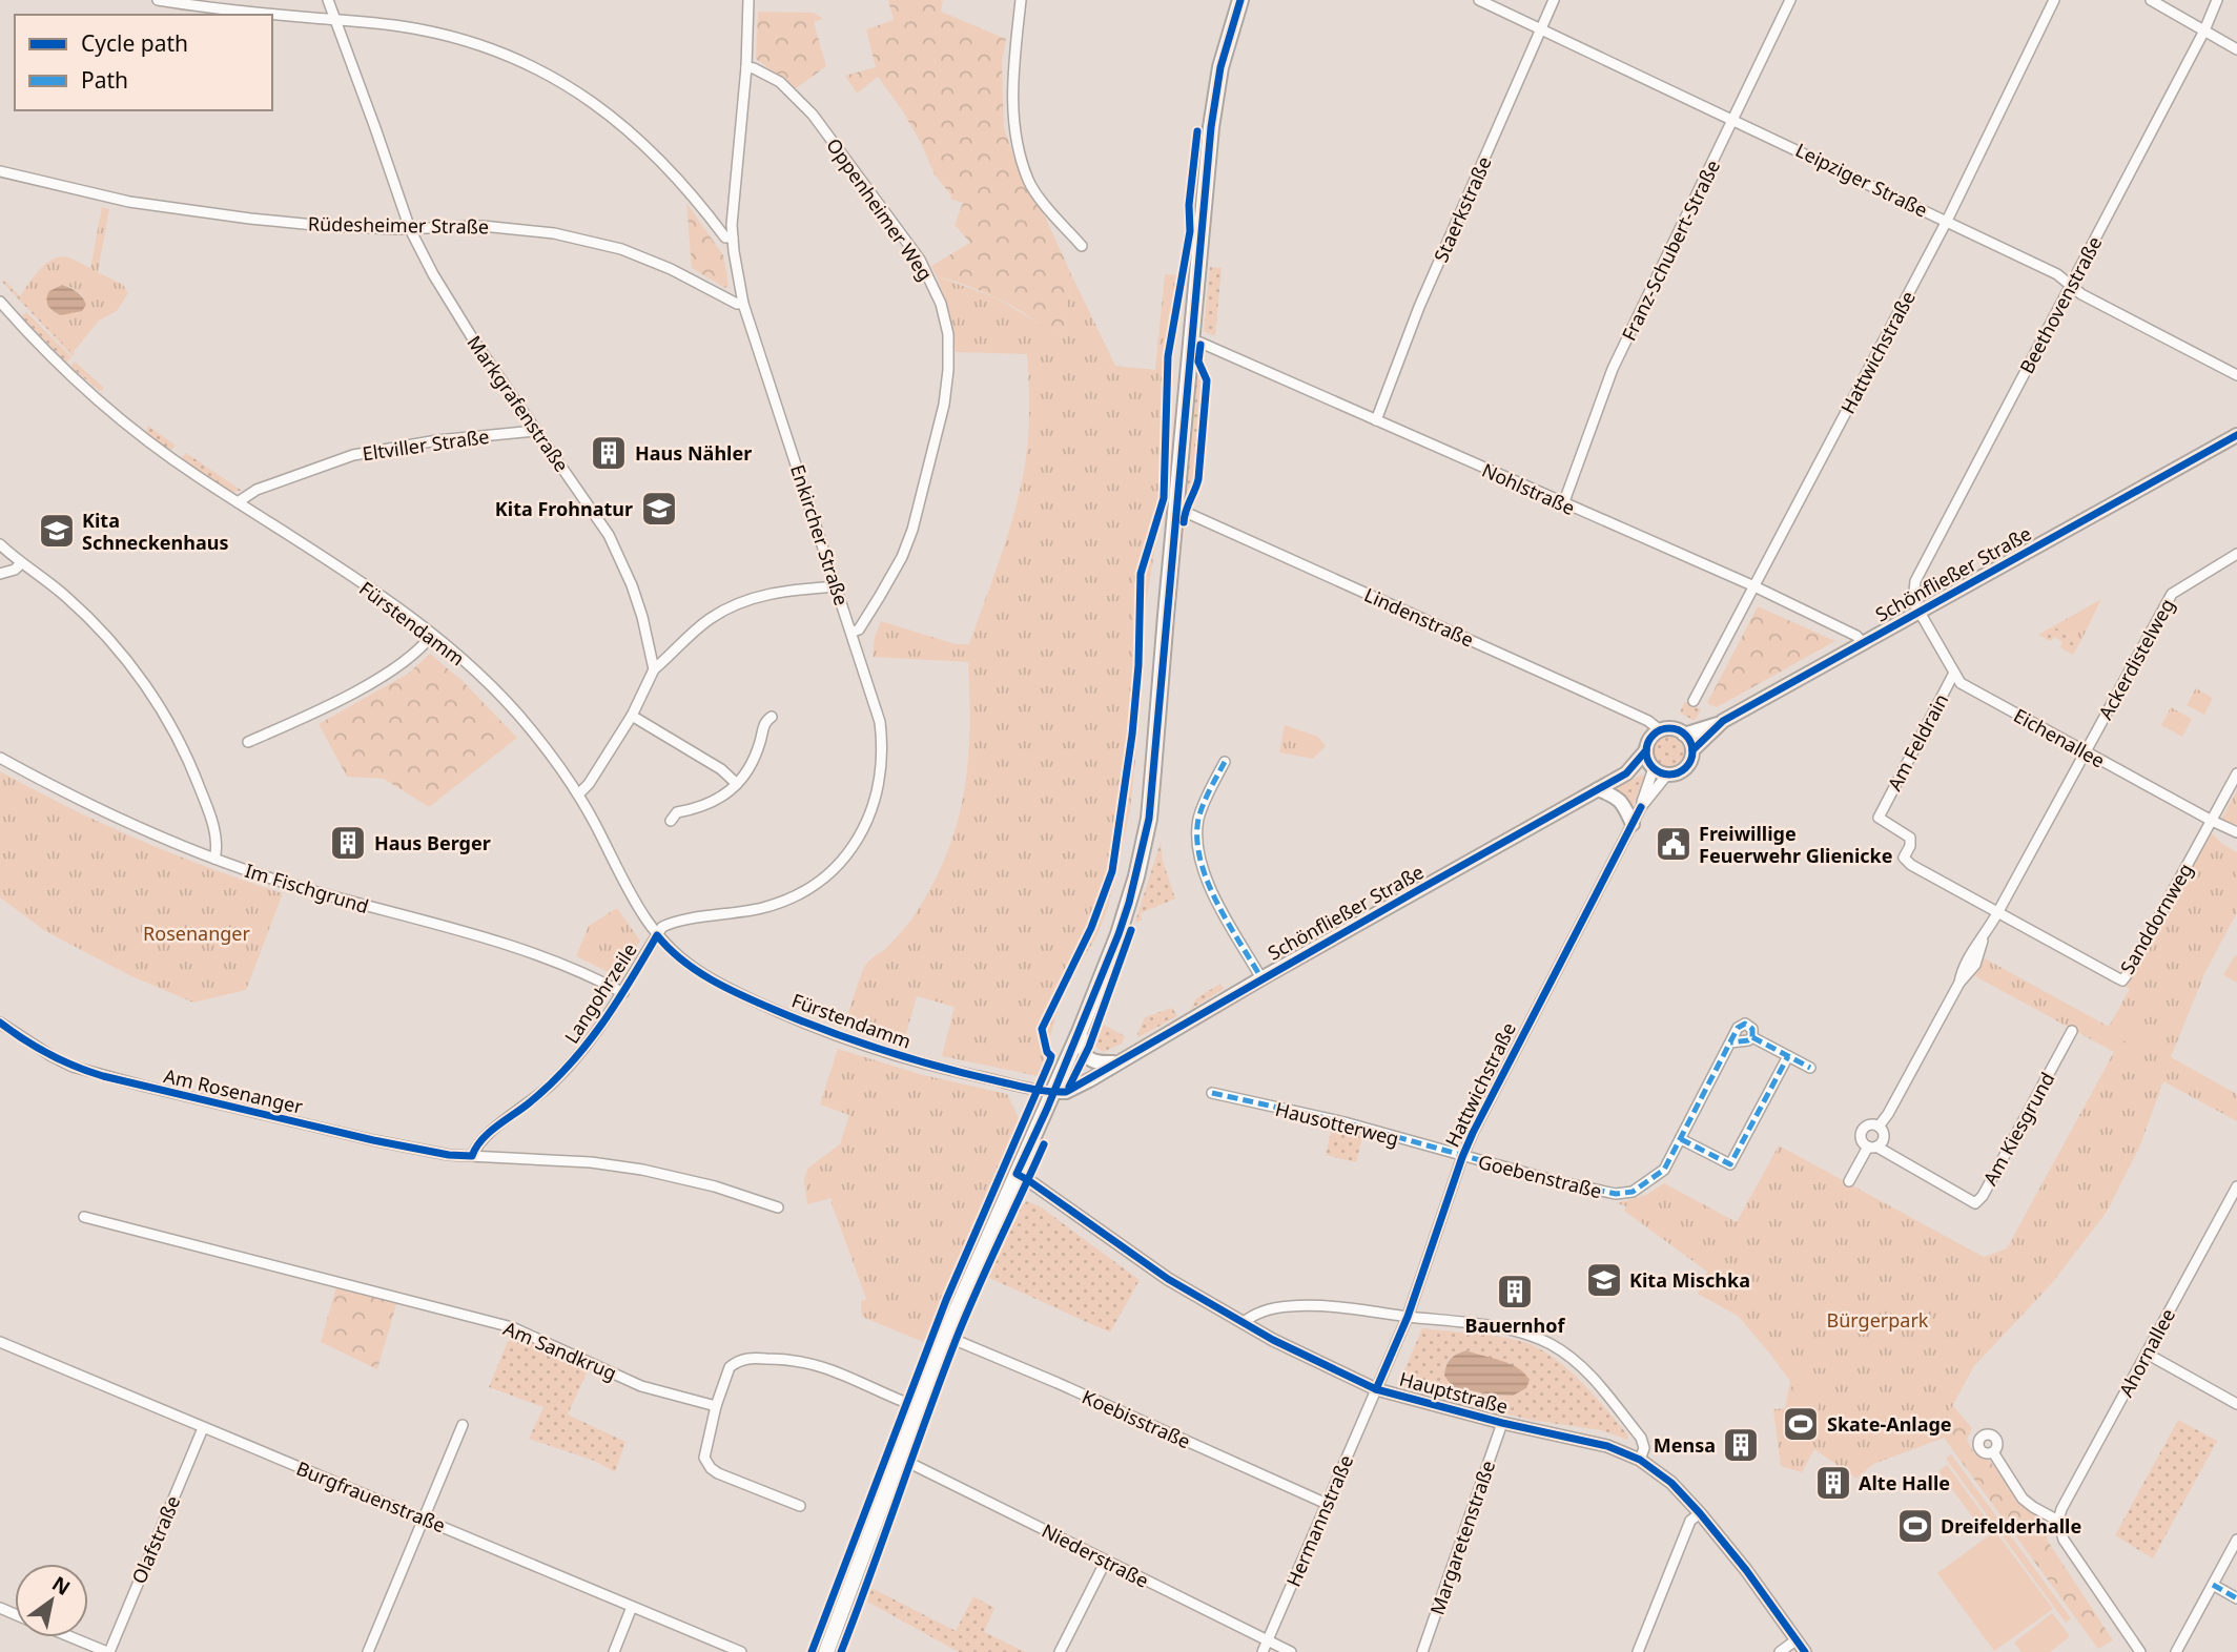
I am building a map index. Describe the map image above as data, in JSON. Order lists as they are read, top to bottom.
{
  "streets": {
    "main road": ["Schönfließer Straße"],
    "street": [
      "Leipziger Straße",
      "Oppenheimer Weg",
      "Staerkstraße",
      "Rüdesheimer Straße",
      "Franz-Schubert-Straße",
      "Beethovenstraße",
      "Hattwichstraße",
      "Markgrafenstraße",
      "Eltviller Straße",
      "Nohlstraße",
      "Enkircher Straße",
      "Lindenstraße",
      "Fürstendamm",
      "Ackerdistelweg",
      "Eichenallee",
      "Am Feldrain",
      "Im Fischgrund",
      "Sanddornweg",
      "Langohrzeile",
      "Am Rosenanger",
      "Hausotterweg",
      "Am Kiesgrund",
      "Goebenstraße",
      "Am Sandkrug",
      "Ahornallee",
      "Hauptstraße",
      "Koebisstraße",
      "Burgfrauenstraße",
      "Hermannstraße",
      "Margaretenstraße",
      "Olafstraße",
      "Niederstraße"
    ]
  },
  "crossings": [
    ["Leipziger Straße", "Staerkstraße"],
    ["Leipziger Straße", "Franz-Schubert-Straße"],
    ["Leipziger Straße", "Beethovenstraße"],
    ["Leipziger Straße", "Hattwichstraße"],
    ["Oppenheimer Weg", "Enkircher Straße"],
    ["Staerkstraße", "Nohlstraße"],
    ["Rüdesheimer Straße", "Markgrafenstraße"],
    ["Rüdesheimer Straße", "Enkircher Straße"],
    ["Franz-Schubert-Straße", "Nohlstraße"],
    ["Beethovenstraße", "Schönfließer Straße"],
    ["Beethovenstraße", "Eichenallee"],
    ["Hattwichstraße", "Nohlstraße"],
    ["Hattwichstraße", "Schönfließer Straße"],
    ["Hattwichstraße", "Lindenstraße"],
    ["Hattwichstraße", "Hausotterweg"],
    ["Hattwichstraße", "Goebenstraße"],
    ["Hattwichstraße", "Hauptstraße"],
    ["Hattwichstraße", "Hermannstraße"],
    ["Markgrafenstraße", "Eltviller Straße"],
    ["Eltviller Straße", "Fürstendamm"],
    ["Nohlstraße", "Schönfließer Straße"],
    ["Enkircher Straße", "Fürstendamm"],
    ["Enkircher Straße", "Langohrzeile"],
    ["Schönfließer Straße", "Lindenstraße"],
    ["Schönfließer Straße", "Fürstendamm"],
    ["Schönfließer Straße", "Eichenallee"],
    ["Fürstendamm", "Langohrzeile"],
    ["Ackerdistelweg", "Eichenallee"],
    ["Eichenallee", "Am Feldrain"],
    ["Eichenallee", "Sanddornweg"],
    ["Am Feldrain", "Sanddornweg"],
    ["Im Fischgrund", "Langohrzeile"],
    ["Langohrzeile", "Am Rosenanger"],
    ["Hausotterweg", "Goebenstraße"],
    ["Hauptstraße", "Hermannstraße"],
    ["Hauptstraße", "Margaretenstraße"],
    ["Koebisstraße", "Hermannstraße"],
    ["Burgfrauenstraße", "Olafstraße"],
    ["Hermannstraße", "Niederstraße"]
  ],
  "parks": ["Rosenanger", "Bürgerpark"],
  "places": {
    "building": [
      "Haus Nähler",
      "Haus Berger",
      "Bauernhof",
      "Mensa",
      "Alte Halle"
    ],
    "school or university": ["Kita Frohnatur", "Kita Schneckenhaus", "Kita Mischka"],
    "public building": ["Freiwillige Feuerwehr Glienicke"],
    "sports": ["Skate-Anlage", "Dreifelderhalle"]
  },
  "legend": ["Cycle path", "Path"],
  "north": "top right"
}
